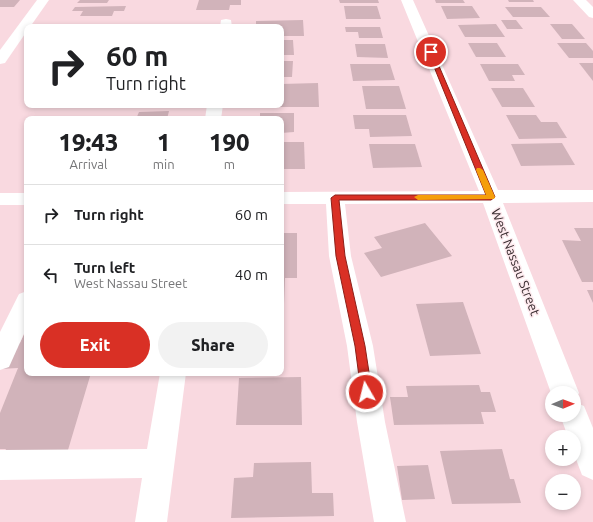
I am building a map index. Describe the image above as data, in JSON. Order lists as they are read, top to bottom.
{
  "streets": {
    "street": ["West Nassau Street"]
  },
  "north": "right",
  "page": {
    "turn": ["60 m", "Turn right"],
    "eta": [
      "19:43",
      "Arrival",
      "1",
      "min",
      "190",
      "m"
    ],
    "list": [
      {
        "name": "Turn right",
        "value": "60 m"
      },
      {
        "name": "Turn left",
        "note": "West Nassau Street",
        "value": "40 m"
      }
    ],
    "buttons": ["Exit", "Share"],
    "map_buttons": ["+", "−"]
  }
}
